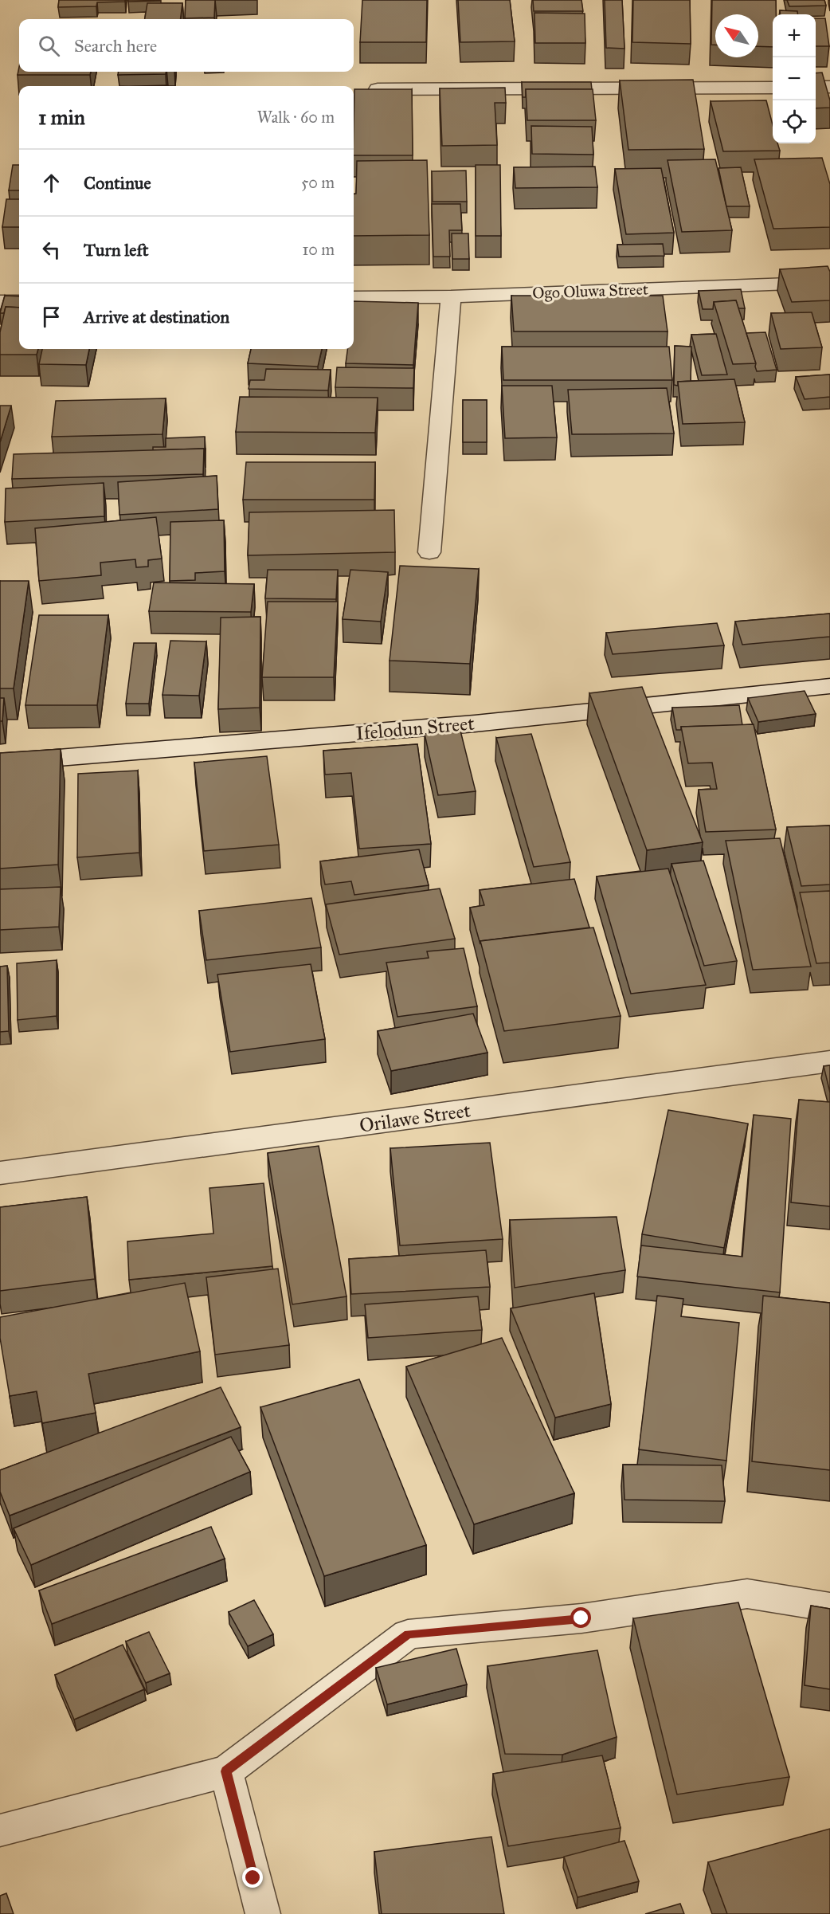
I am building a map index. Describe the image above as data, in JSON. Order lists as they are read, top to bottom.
{
  "streets": {
    "street": ["Ogo Oluwa Street", "Ifelodun Street", "Orilawe Street"]
  },
  "north": "top left",
  "page": {
    "map_buttons": ["+", "−"],
    "search": "Search here",
    "heading": ["1 min", "Walk · 60 m"],
    "list": [
      ["Continue", "50 m"],
      ["Turn left", "10 m"],
      "Arrive at destination"
    ]
  }
}
